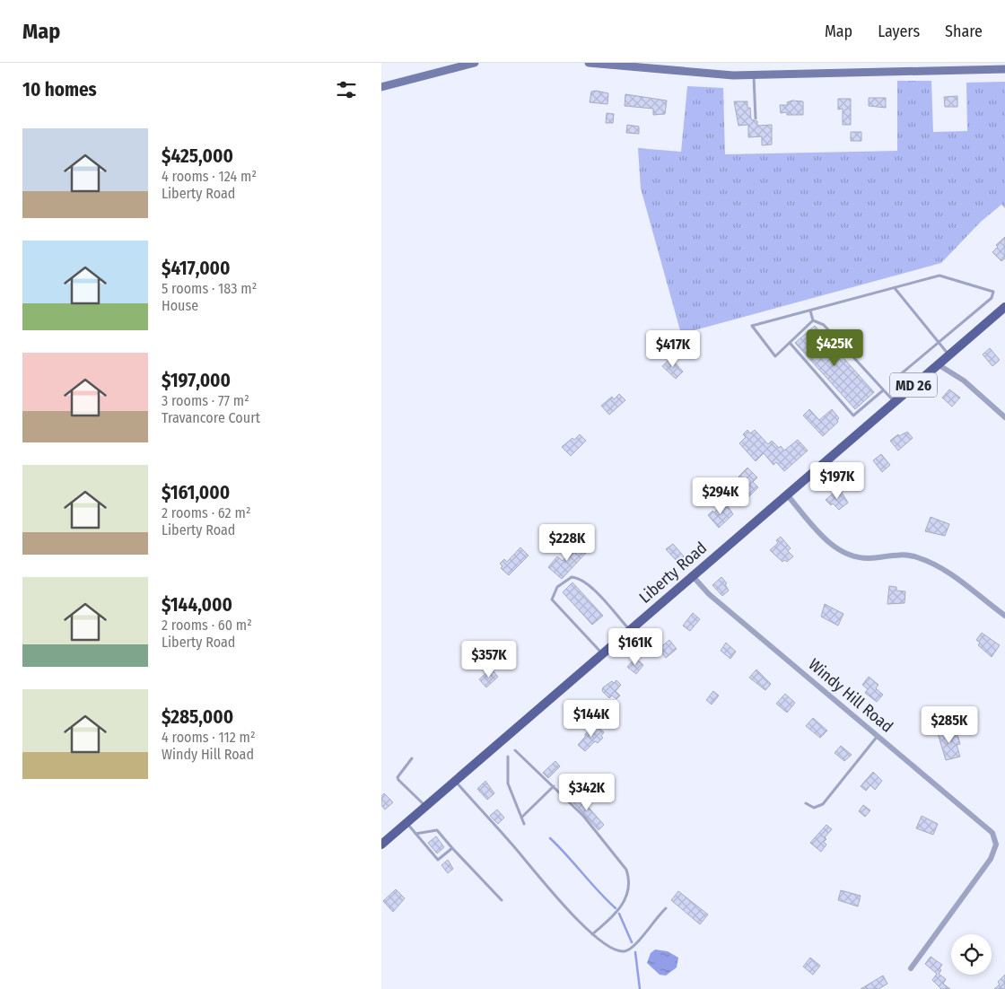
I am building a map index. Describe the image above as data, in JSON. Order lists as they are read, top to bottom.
{
  "streets": {
    "main road": ["MD 26", "Liberty Road"],
    "street": ["Windy Hill Road"]
  },
  "crossings": [
    ["Liberty Road", "Windy Hill Road"]
  ],
  "page": {
    "header": "Map",
    "nav": ["Map", "Layers", "Share"],
    "heading": "10 homes",
    "list": [
      {
        "name": "$425,000",
        "note": "4 rooms · 124 m² · Liberty Road"
      },
      {
        "name": "$417,000",
        "note": "5 rooms · 183 m² · House"
      },
      {
        "name": "$197,000",
        "note": "3 rooms · 77 m² · Travancore Court"
      },
      {
        "name": "$161,000",
        "note": "2 rooms · 62 m² · Liberty Road"
      },
      {
        "name": "$144,000",
        "note": "2 rooms · 60 m² · Liberty Road"
      },
      {
        "name": "$285,000",
        "note": "4 rooms · 112 m² · Windy Hill Road"
      }
    ],
    "price": [
      "$425K",
      "$417K",
      "$197K",
      "$294K",
      "$228K",
      "$161K",
      "$357K",
      "$144K",
      "$285K",
      "$342K"
    ]
  }
}
